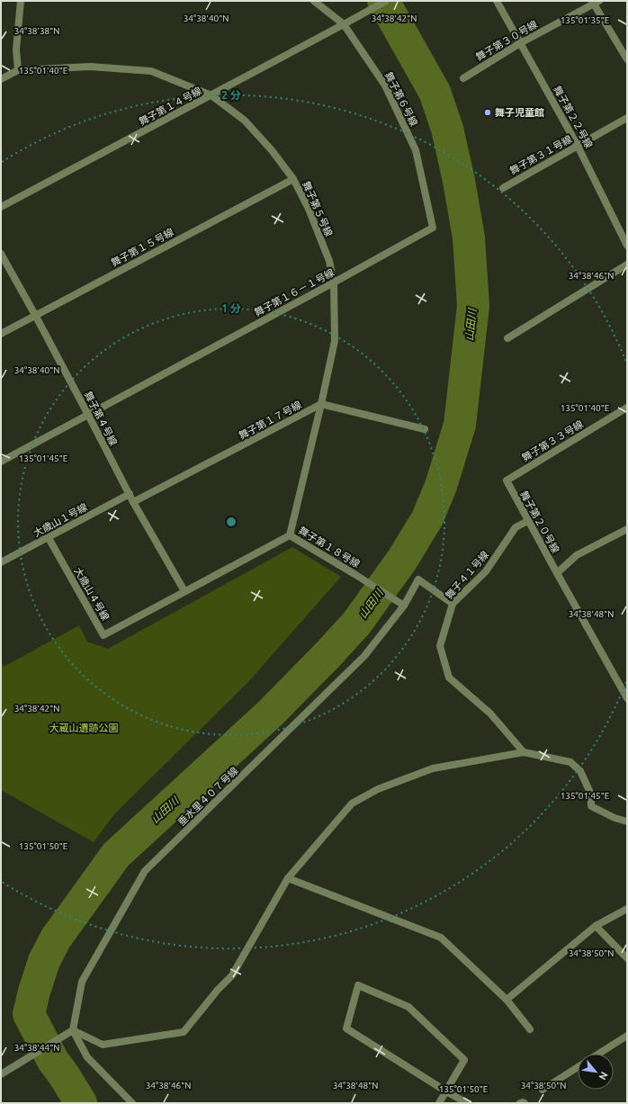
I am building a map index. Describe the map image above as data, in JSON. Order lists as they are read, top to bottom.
{
  "streets": {
    "street": [
      "舞子第３０号線",
      "舞子第６号線",
      "舞子第１４号線",
      "舞子第２２号線",
      "舞子第３１号線",
      "舞子第５号線",
      "舞子第１５号線",
      "舞子第１６－１号線",
      "舞子第４号線",
      "舞子第１７号線",
      "舞子第３３号線",
      "大歳山１号線",
      "舞子第２０号線",
      "舞子第１８号線",
      "舞子４１号線",
      "大歳山４号線",
      "垂水里４０７号線"
    ]
  },
  "crossings": [
    ["舞子第３０号線", "舞子第２２号線"],
    ["舞子第６号線", "舞子第１４号線"],
    ["舞子第６号線", "舞子第１６－１号線"],
    ["舞子第１４号線", "舞子第５号線"],
    ["舞子第２２号線", "舞子第３１号線"],
    ["舞子第５号線", "舞子第１５号線"],
    ["舞子第５号線", "舞子第１６－１号線"],
    ["舞子第５号線", "舞子第１７号線"],
    ["舞子第５号線", "舞子第１８号線"],
    ["舞子第１５号線", "舞子第４号線"],
    ["舞子第１６－１号線", "舞子第４号線"],
    ["舞子第４号線", "舞子第１７号線"],
    ["舞子第４号線", "大歳山１号線"],
    ["舞子第４号線", "舞子第１８号線"],
    ["舞子第４号線", "大歳山４号線"],
    ["舞子第３３号線", "舞子第２０号線"],
    ["大歳山１号線", "大歳山４号線"],
    ["舞子第２０号線", "舞子４１号線"],
    ["舞子第１８号線", "大歳山４号線"],
    ["舞子第１８号線", "垂水里４０７号線"],
    ["舞子４１号線", "垂水里４０７号線"]
  ],
  "water": ["山田川"],
  "parks": ["大蔵山遺跡公園"],
  "places": ["舞子児童館"],
  "north": "bottom right",
  "coordinates": [
    "34°38'40\"N",
    "34°38'42\"N",
    "135°01'35\"E",
    "34°38'38\"N",
    "135°01'40\"E",
    "34°38'46\"N",
    "135°01'45\"E",
    "34°38'48\"N",
    "135°01'50\"E",
    "34°38'50\"N",
    "34°38'44\"N"
  ],
  "rings": ["2 分", "1 分"]
}
